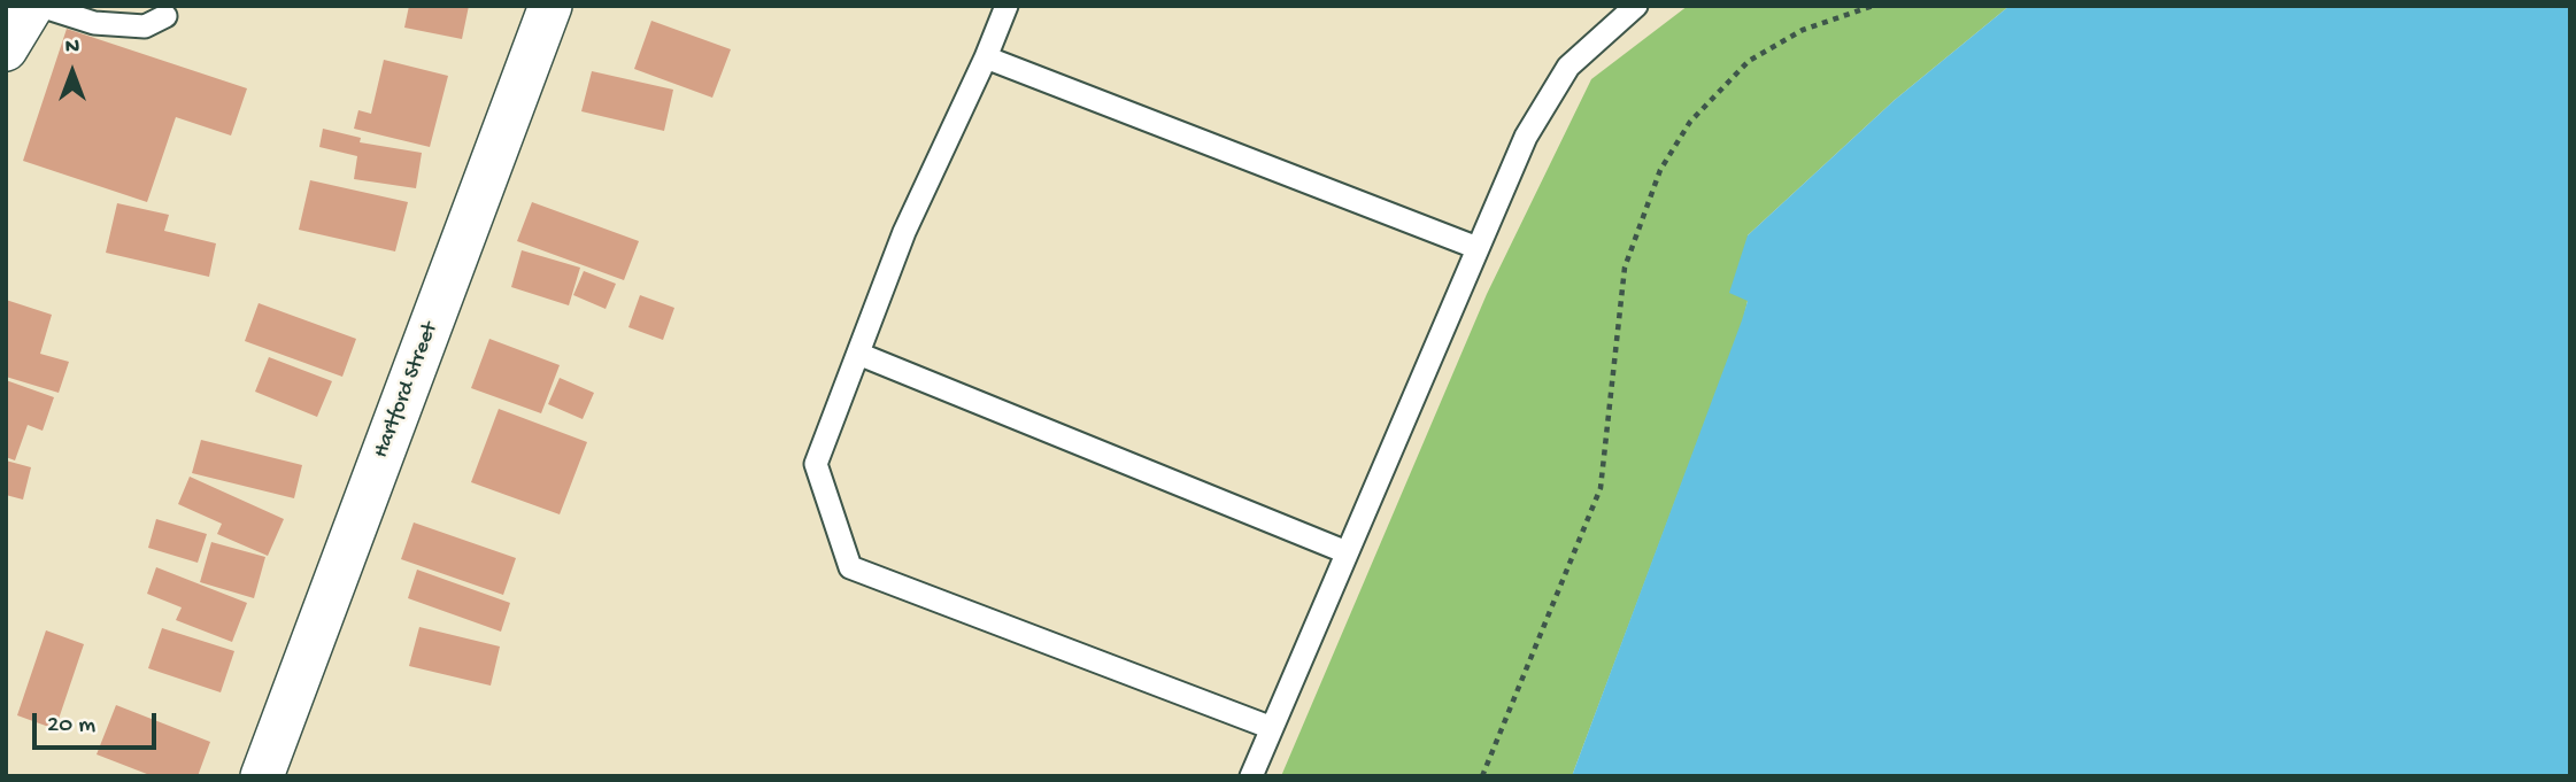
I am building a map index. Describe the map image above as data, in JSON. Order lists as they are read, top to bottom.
{
  "streets": {
    "street": ["Hartford Street"]
  },
  "scale_bar": "20 m",
  "north": "top"
}
